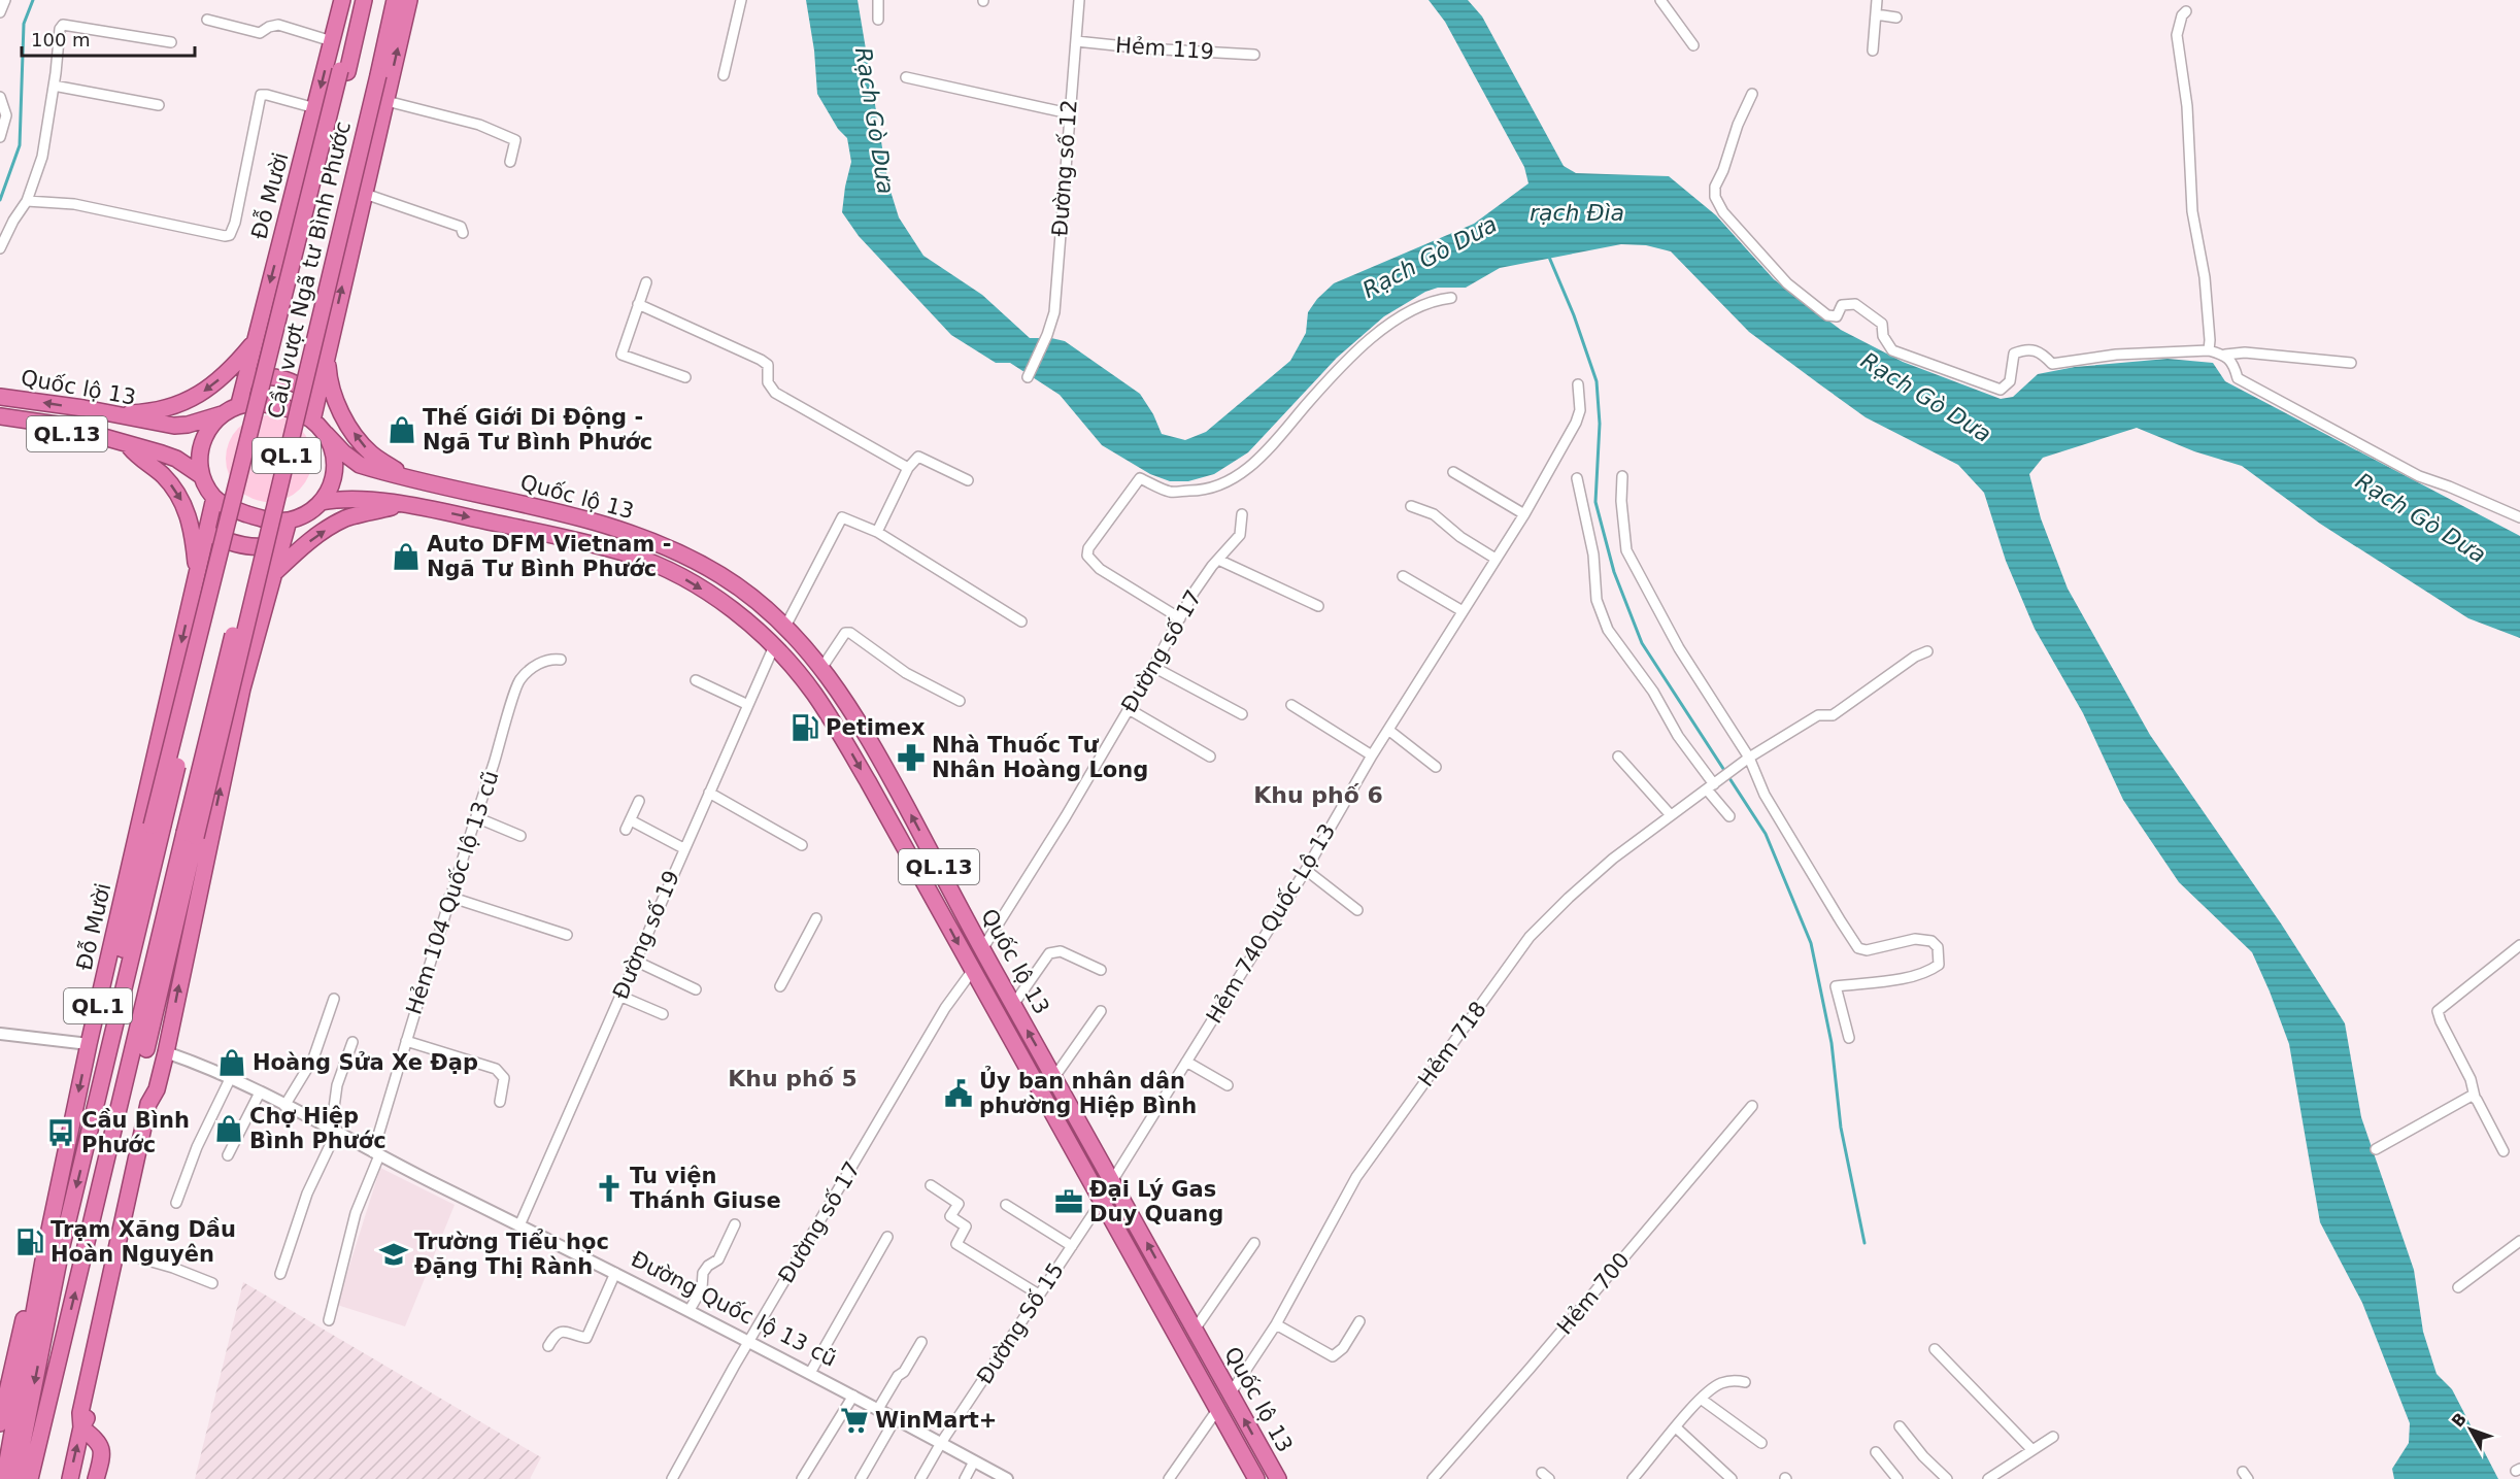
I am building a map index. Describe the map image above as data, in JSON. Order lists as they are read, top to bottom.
{
  "streets": {
    "highway": [
      "Đỗ Mười",
      "Cầu vượt Ngã tư Bình Phước",
      "Quốc lộ 13",
      "QL.13",
      "QL.1",
      "Đường Quốc lộ 13 cũ"
    ],
    "street": [
      "Hẻm 119",
      "Đường số 12",
      "Đường số 17",
      "Hẻm 104 Quốc lộ 13 cũ",
      "Hẻm 740 Quốc Lộ 13",
      "Đường số 19",
      "Hẻm 718",
      "Hẻm 700",
      "Đường Số 15"
    ]
  },
  "crossings": [
    ["Hẻm 119", "Đường số 12"],
    ["Đỗ Mười", "Cầu vượt Ngã tư Bình Phước"],
    ["Đỗ Mười", "Quốc lộ 13"],
    ["Đỗ Mười", "QL.13"],
    ["Đỗ Mười", "QL.1"],
    ["Cầu vượt Ngã tư Bình Phước", "QL.1"],
    ["Cầu vượt Ngã tư Bình Phước", "Đường Quốc lộ 13 cũ"],
    ["Quốc lộ 13", "QL.13"],
    ["Quốc lộ 13", "QL.1"],
    ["Quốc lộ 13", "Đường số 17"],
    ["Quốc lộ 13", "Hẻm 740 Quốc Lộ 13"],
    ["Quốc lộ 13", "Đường số 19"],
    ["Quốc lộ 13", "Hẻm 718"],
    ["Quốc lộ 13", "Đường Số 15"],
    ["QL.13", "QL.1"],
    ["QL.1", "Đường Quốc lộ 13 cũ"],
    ["Đường số 17", "Đường Quốc lộ 13 cũ"],
    ["Hẻm 104 Quốc lộ 13 cũ", "Đường Quốc lộ 13 cũ"],
    ["Đường số 19", "Đường Quốc lộ 13 cũ"],
    ["Đường Quốc lộ 13 cũ", "Đường Số 15"]
  ],
  "districts": ["Khu phố 6", "Khu phố 5"],
  "water": ["Rạch Gò Dưa", "rạch Đìa"],
  "places": {
    "shop": [
      "Thế Giới Di Động - Ngã Tư Bình Phước",
      "Auto DFM Vietnam - Ngã Tư Bình Phước",
      "Hoàng Sửa Xe Đạp",
      "Chợ Hiệp Bình Phước"
    ],
    "fuel station": ["Petimex", "Trạm Xăng Dầu Hoàn Nguyên"],
    "pharmacy": ["Nhà Thuốc Tư Nhân Hoàng Long"],
    "public building": ["Ủy ban nhân dân phường Hiệp Bình"],
    "bus stop": ["Cầu Bình Phước"],
    "church": ["Tu viện Thánh Giuse"],
    "office": ["Đại Lý Gas Duy Quang"],
    "school or university": ["Trường Tiểu học Đặng Thị Rành"],
    "supermarket": ["WinMart+"]
  },
  "scale_bar": "100 m",
  "north": "top left"
}
